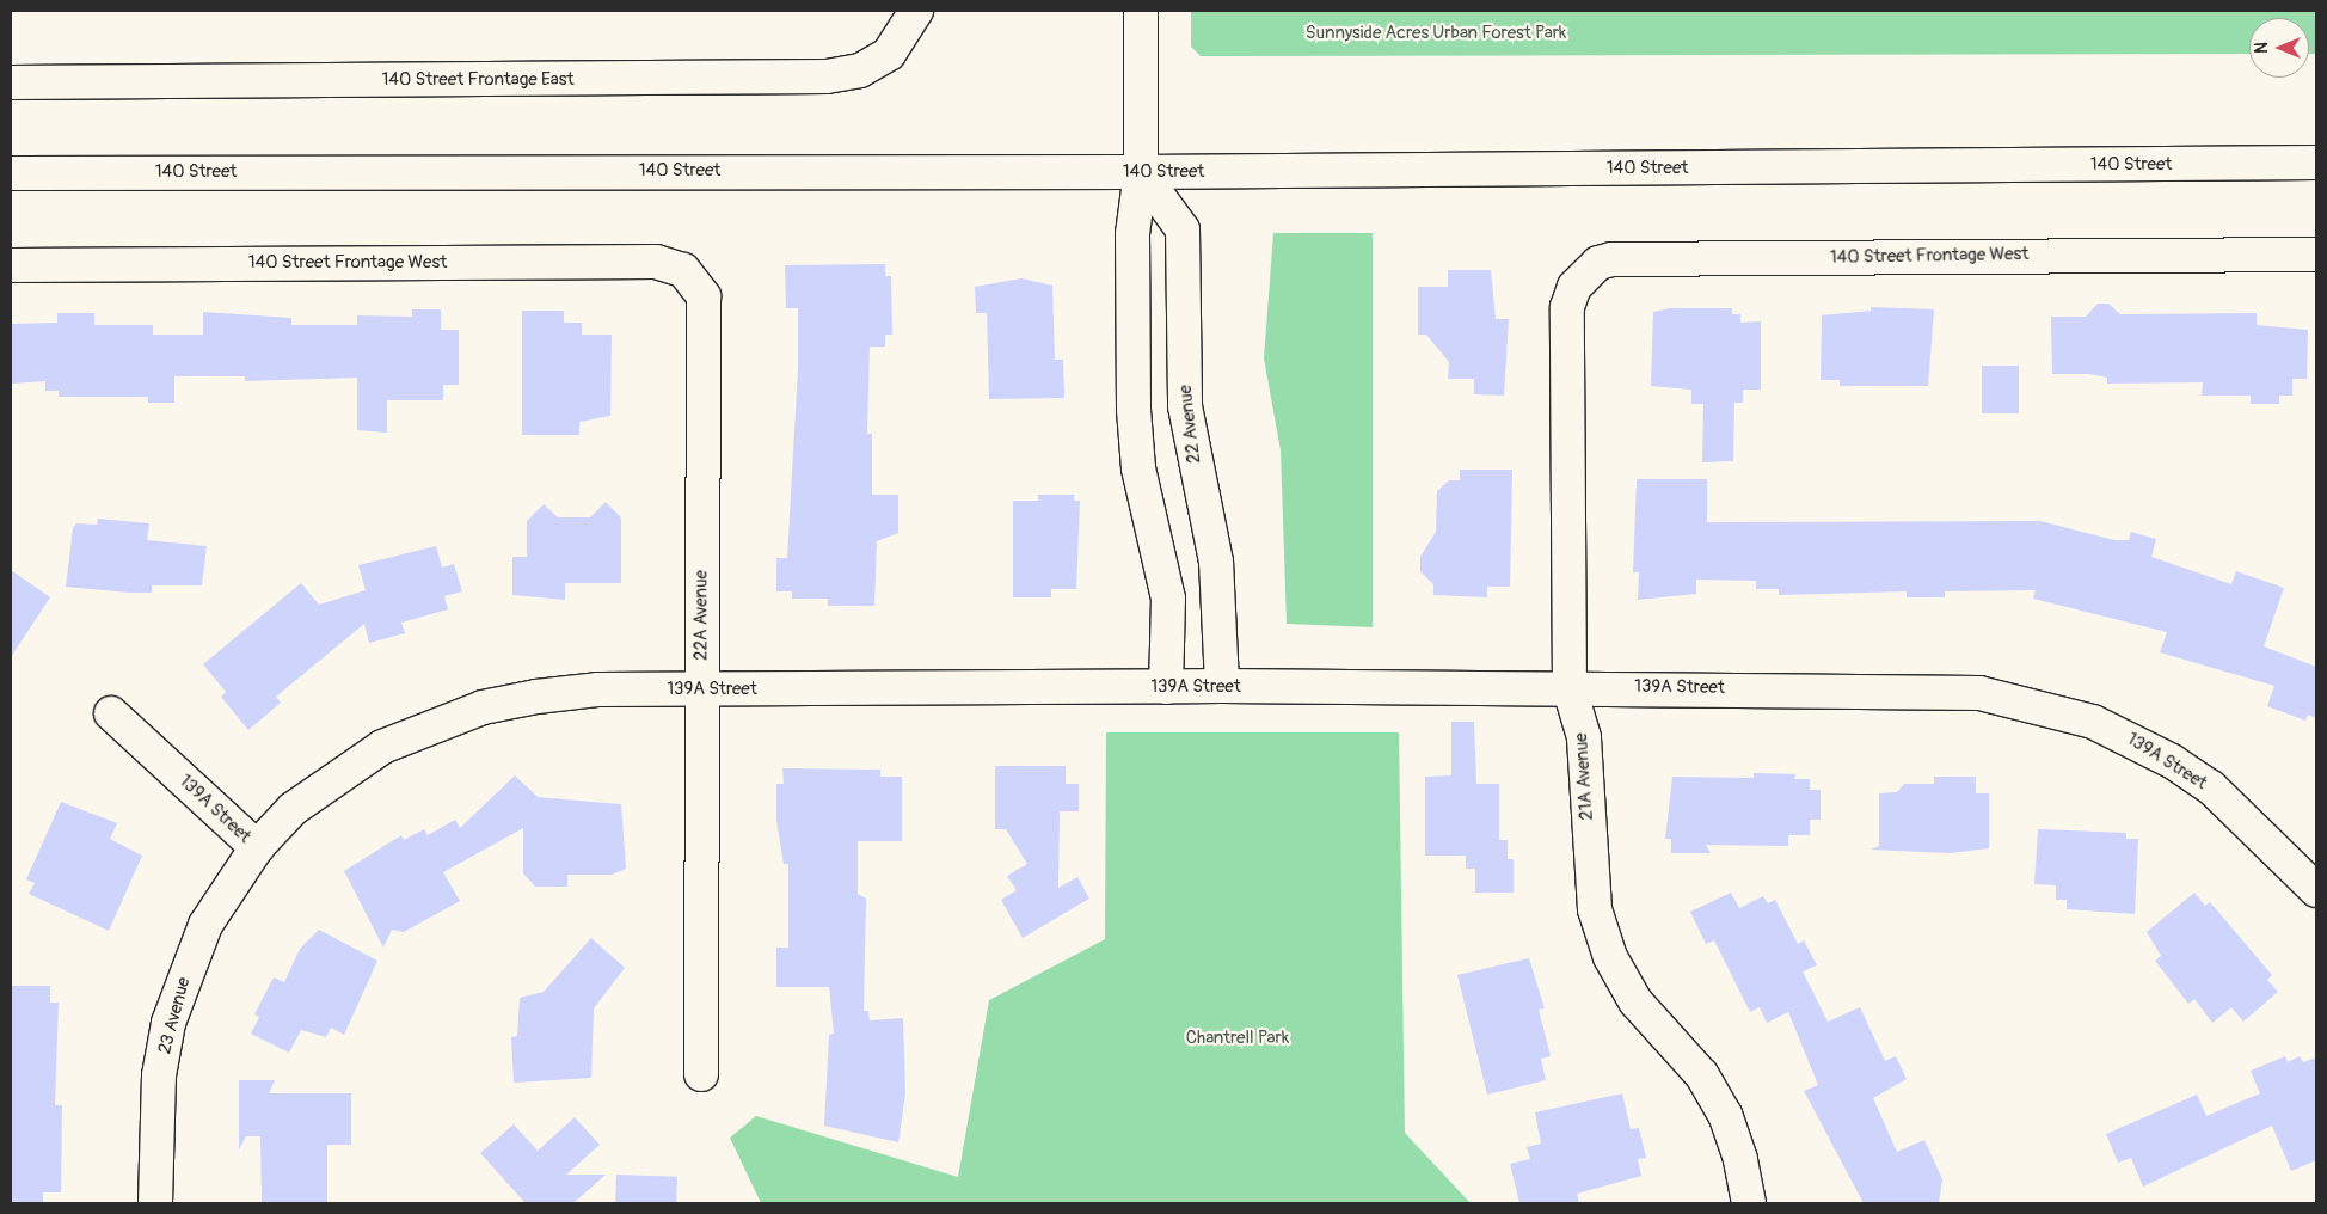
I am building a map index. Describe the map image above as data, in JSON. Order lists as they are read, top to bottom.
{
  "streets": {
    "street": [
      "140 Street Frontage East",
      "140 Street",
      "140 Street Frontage West",
      "22 Avenue",
      "22A Avenue",
      "139A Street",
      "21A Avenue",
      "23 Avenue"
    ]
  },
  "crossings": [
    ["140 Street", "22 Avenue"],
    ["140 Street Frontage West", "22A Avenue"],
    ["140 Street Frontage West", "21A Avenue"],
    ["22 Avenue", "139A Street"],
    ["22A Avenue", "139A Street"],
    ["139A Street", "21A Avenue"],
    ["139A Street", "23 Avenue"]
  ],
  "parks": ["Sunnyside Acres Urban Forest Park", "Chantrell Park"],
  "north": "left"
}
